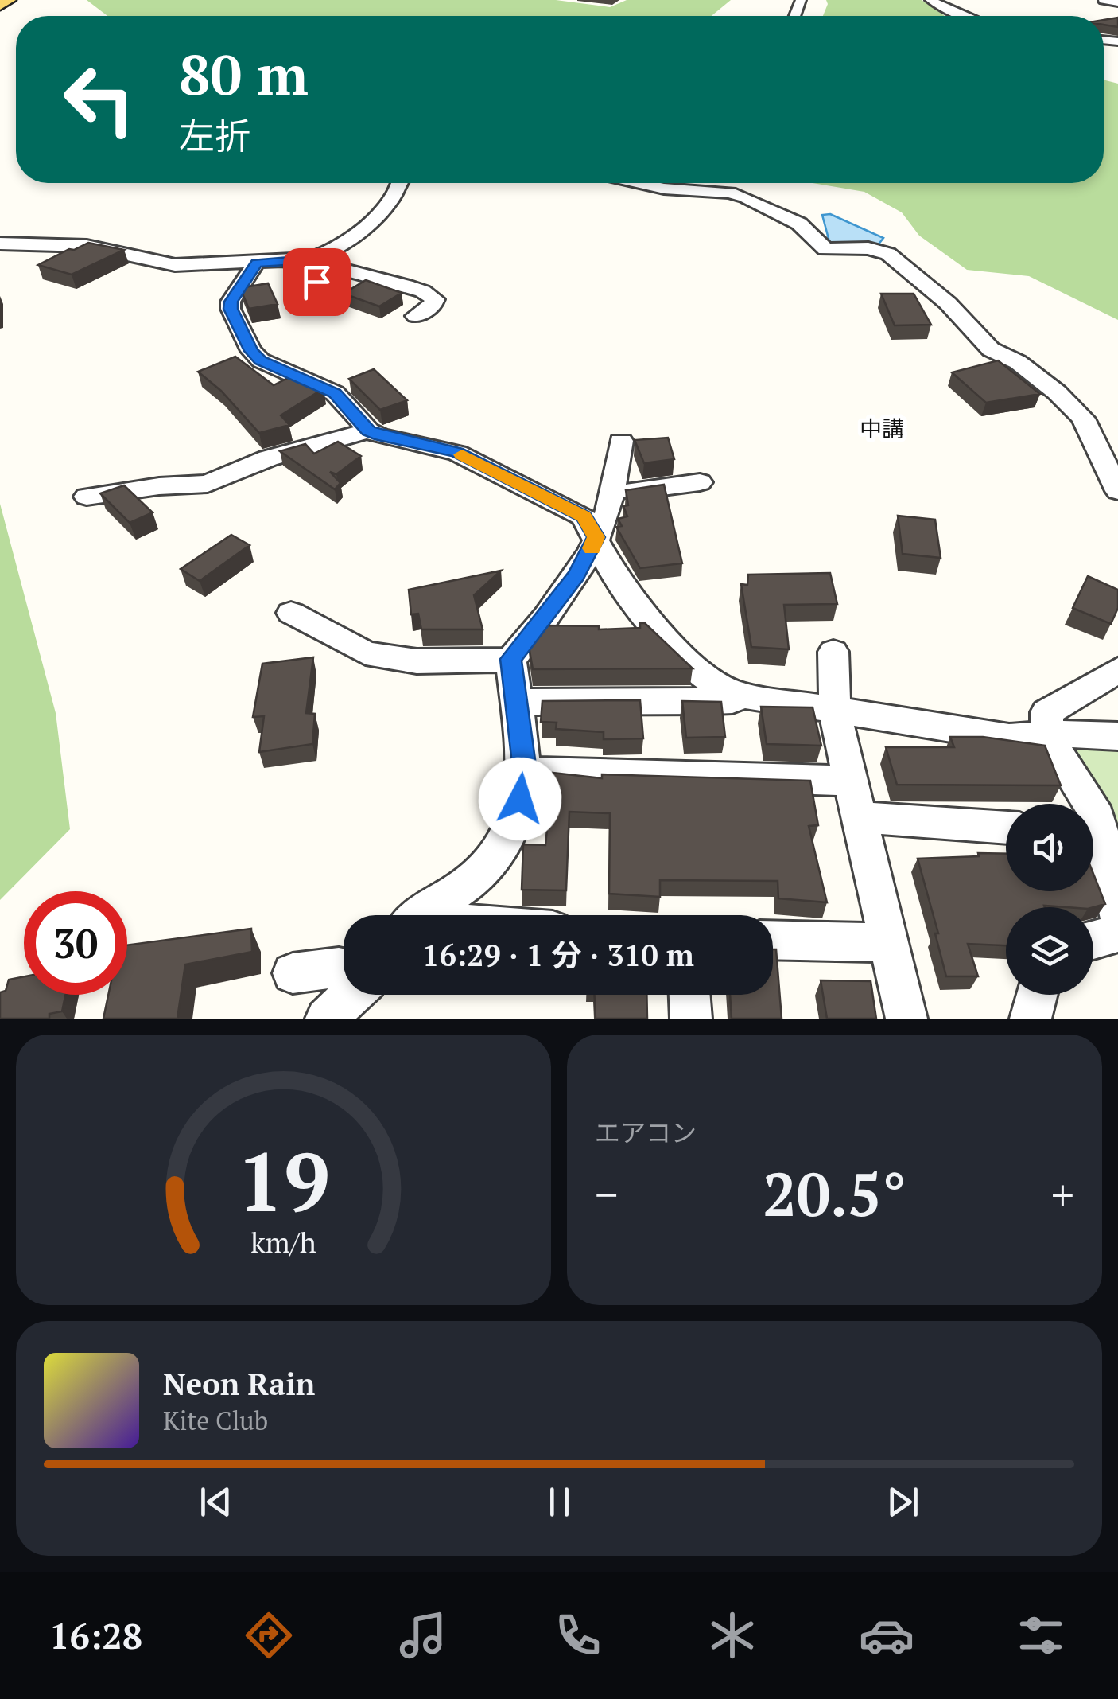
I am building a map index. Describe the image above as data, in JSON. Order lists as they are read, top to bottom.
{
  "districts": ["中講"],
  "page": {
    "turn": ["80 m", "左折"],
    "limit": "30",
    "trip": "16:29 · 1 分 · 310 m",
    "tile": "エアコン",
    "heat": ["−", "20.5°", "+"],
    "song": ["Neon Rain", "Kite Club"],
    "tabs": "16:28",
    "gauge": ["19", "km/h"]
  }
}
